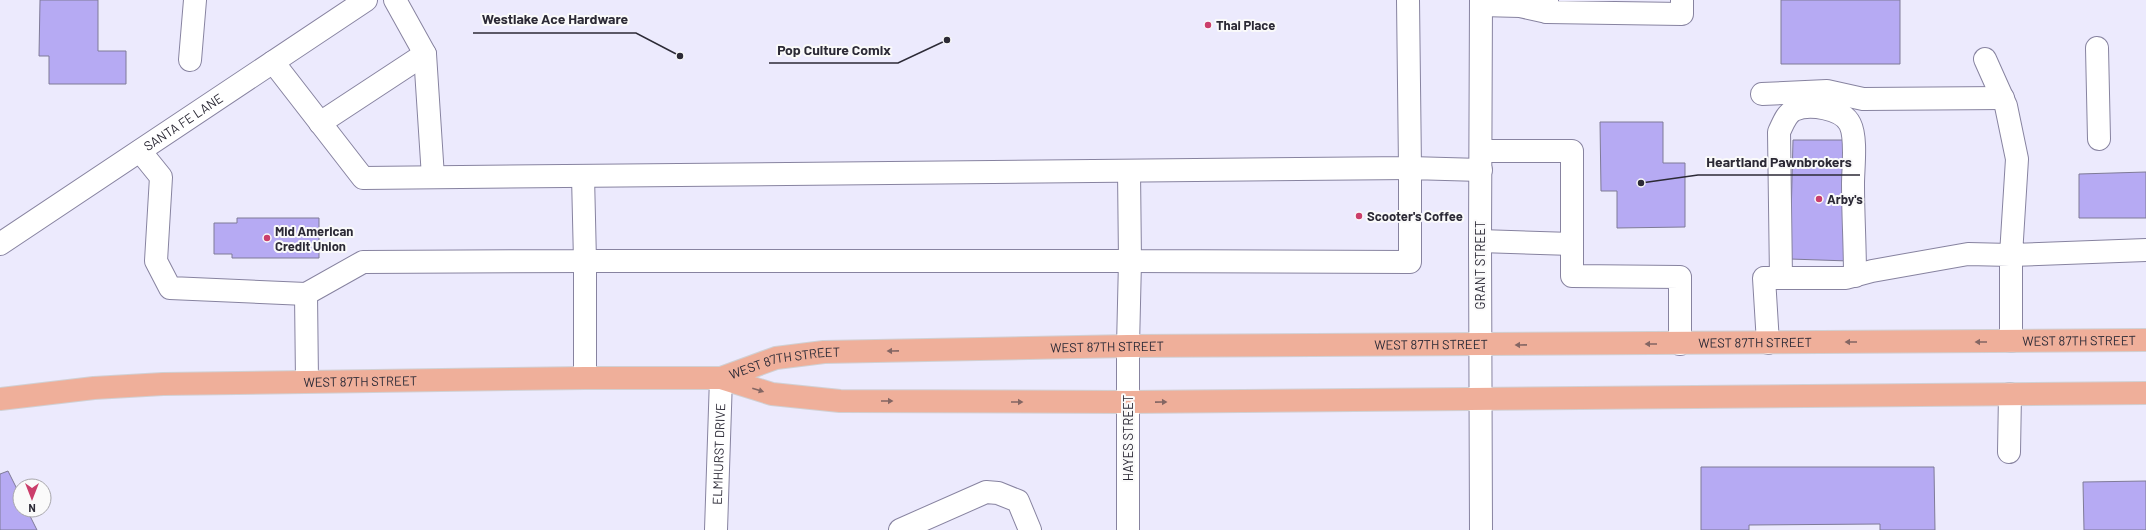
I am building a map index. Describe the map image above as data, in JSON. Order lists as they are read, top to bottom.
{
  "streets": {
    "main road": ["WEST 87TH STREET"],
    "street": [
      "SANTA FE LANE",
      "GRANT STREET",
      "HAYES STREET",
      "ELMHURST DRIVE"
    ]
  },
  "crossings": [
    ["GRANT STREET", "WEST 87TH STREET"],
    ["WEST 87TH STREET", "HAYES STREET"],
    ["WEST 87TH STREET", "ELMHURST DRIVE"]
  ],
  "places": [
    "Thai Place",
    "Pop Culture Comix",
    "Westlake Ace Hardware",
    "Heartland Pawnbrokers",
    "Arby's",
    "Scooter's Coffee",
    "Mid American Credit Union"
  ],
  "north": "bottom"
}
